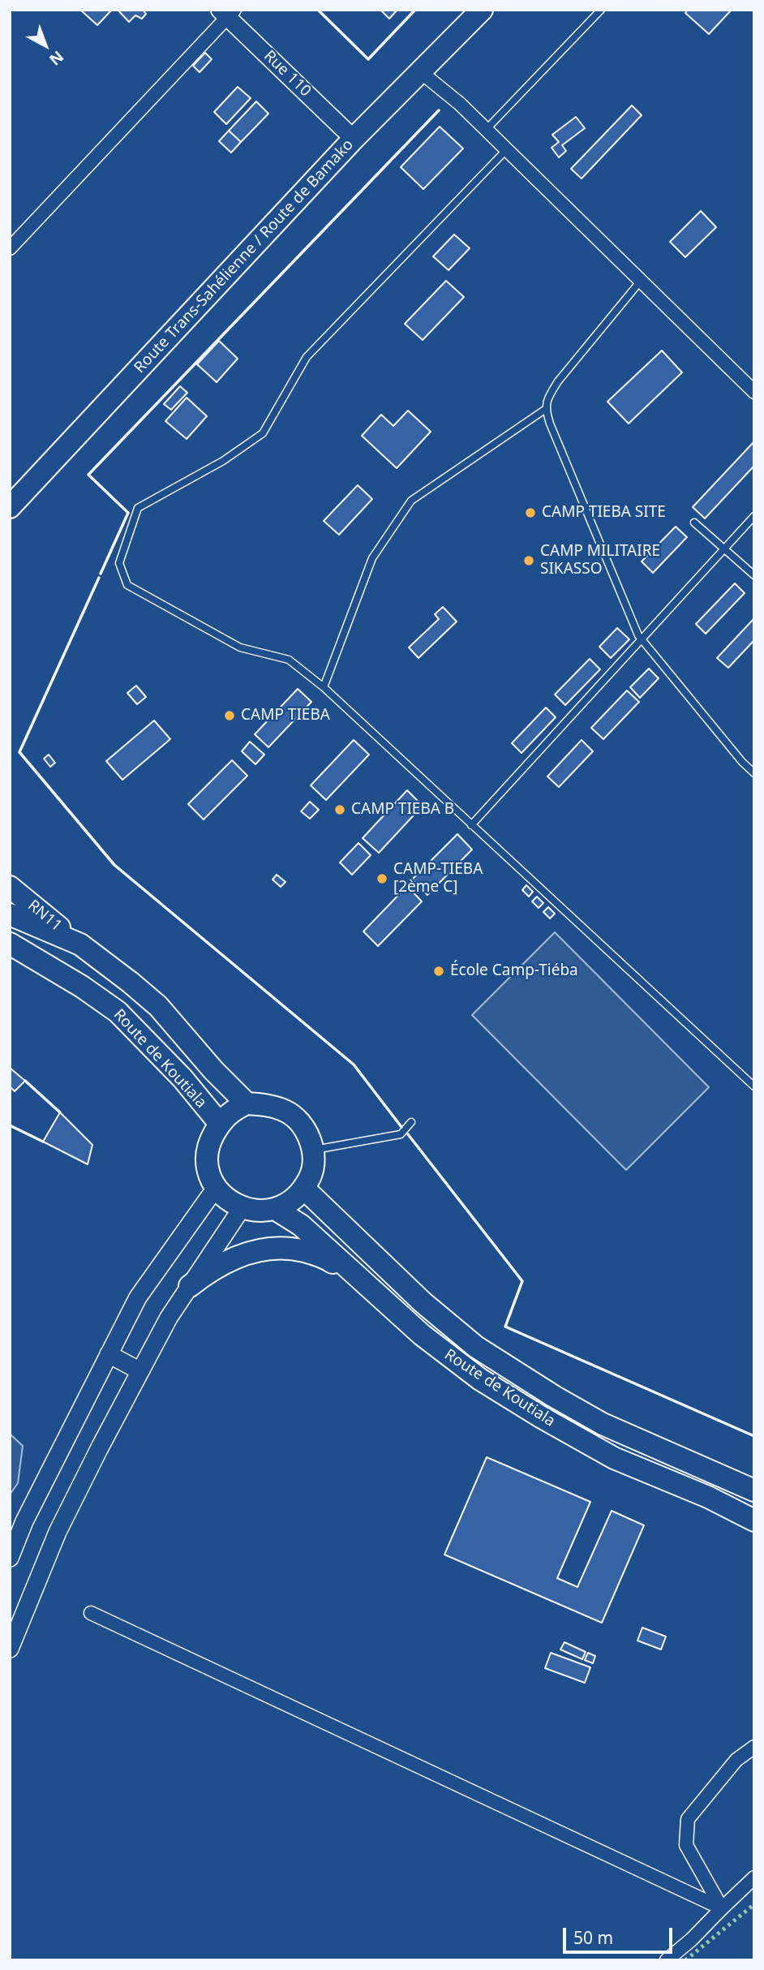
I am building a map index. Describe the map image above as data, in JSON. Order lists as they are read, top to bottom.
{
  "streets": {
    "main road": ["Route Trans-Sahélienne / Route de Bamako", "RN11", "Route de Koutiala"],
    "street": ["Rue 110"]
  },
  "crossings": [
    ["Rue 110", "Route Trans-Sahélienne / Route de Bamako"],
    ["RN11", "Route de Koutiala"]
  ],
  "places": [
    "CAMP TIEBA SITE",
    "CAMP MILITAIRE SIKASSO",
    "CAMP TIEBA",
    "CAMP TIEBA B",
    "CAMP-TIEBA [2ème C]",
    "École Camp-Tiéba"
  ],
  "scale_bar": "50 m",
  "north": "bottom right"
}
